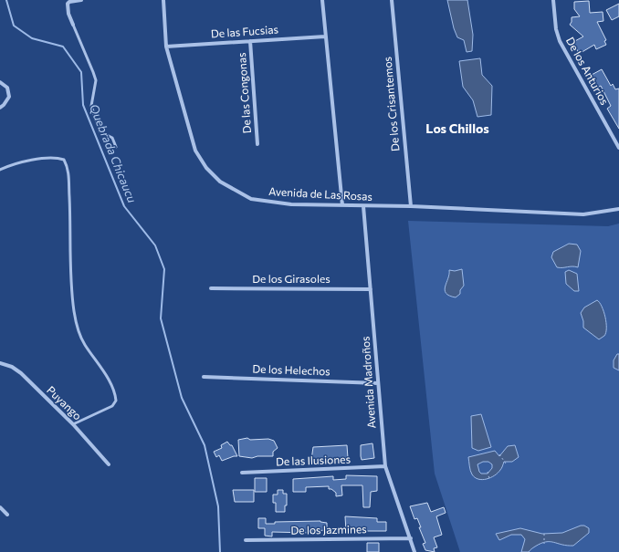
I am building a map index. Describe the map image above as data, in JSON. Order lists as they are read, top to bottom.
{
  "streets": {
    "street": [
      "De las Fucsias",
      "De los Anturios",
      "De las Congonas",
      "De los Crisantemos",
      "Avenida de Las Rosas",
      "De los Girasoles",
      "De los Helechos",
      "Avenida Madroños",
      "Puyango",
      "De las Ilusiones",
      "De los Jazmines"
    ]
  },
  "crossings": [
    ["De las Fucsias", "De las Congonas"],
    ["De las Fucsias", "Avenida de Las Rosas"],
    ["De los Crisantemos", "Avenida de Las Rosas"],
    ["Avenida de Las Rosas", "Avenida Madroños"],
    ["De los Girasoles", "Avenida Madroños"],
    ["De los Helechos", "Avenida Madroños"],
    ["Avenida Madroños", "De las Ilusiones"],
    ["Avenida Madroños", "De los Jazmines"]
  ],
  "districts": ["Los Chillos"],
  "water": ["Quebrada Chicaucu"]
}
